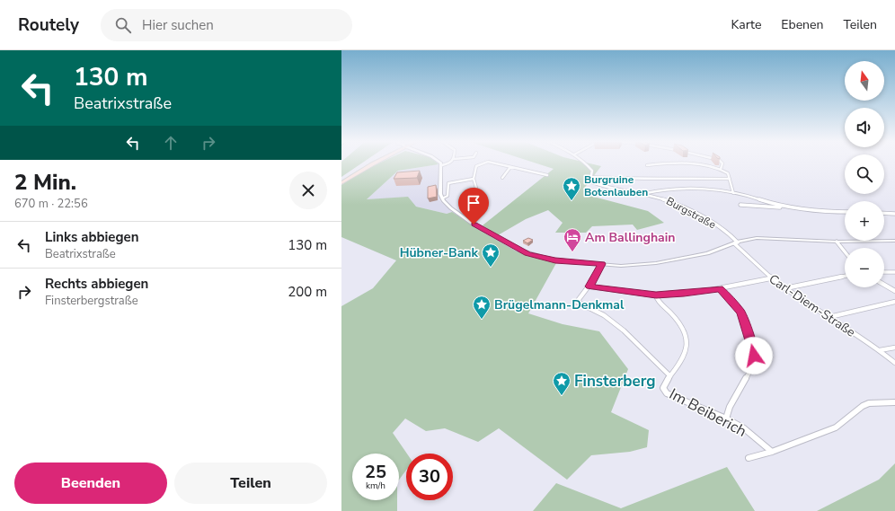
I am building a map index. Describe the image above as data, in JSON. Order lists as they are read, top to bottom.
{
  "streets": {
    "street": ["Burgstraße", "Carl-Diem-Straße", "Im Beiberich"]
  },
  "crossings": [
    ["Burgstraße", "Carl-Diem-Straße"]
  ],
  "places": {
    "place": [
      "Burgruine Botenlauben",
      "Hübner-Bank",
      "Brügelmann-Denkmal",
      "Finsterberg"
    ],
    "hotel": ["Am Ballinghain"]
  },
  "north": "top",
  "page": {
    "header": "Routely",
    "search": "Hier suchen",
    "nav": ["Karte", "Ebenen", "Teilen"],
    "turn": ["130 m", "Beatrixstraße"],
    "map_buttons": ["+", "−"],
    "heading": ["2 Min.", "670 m · 22:56"],
    "list": [
      {
        "name": "Links abbiegen",
        "note": "Beatrixstraße",
        "value": "130 m"
      },
      {
        "name": "Rechts abbiegen",
        "note": "Finsterbergstraße",
        "value": "200 m"
      }
    ],
    "speed": "25 km/h",
    "limit": "30",
    "buttons": ["Beenden", "Teilen"]
  }
}
